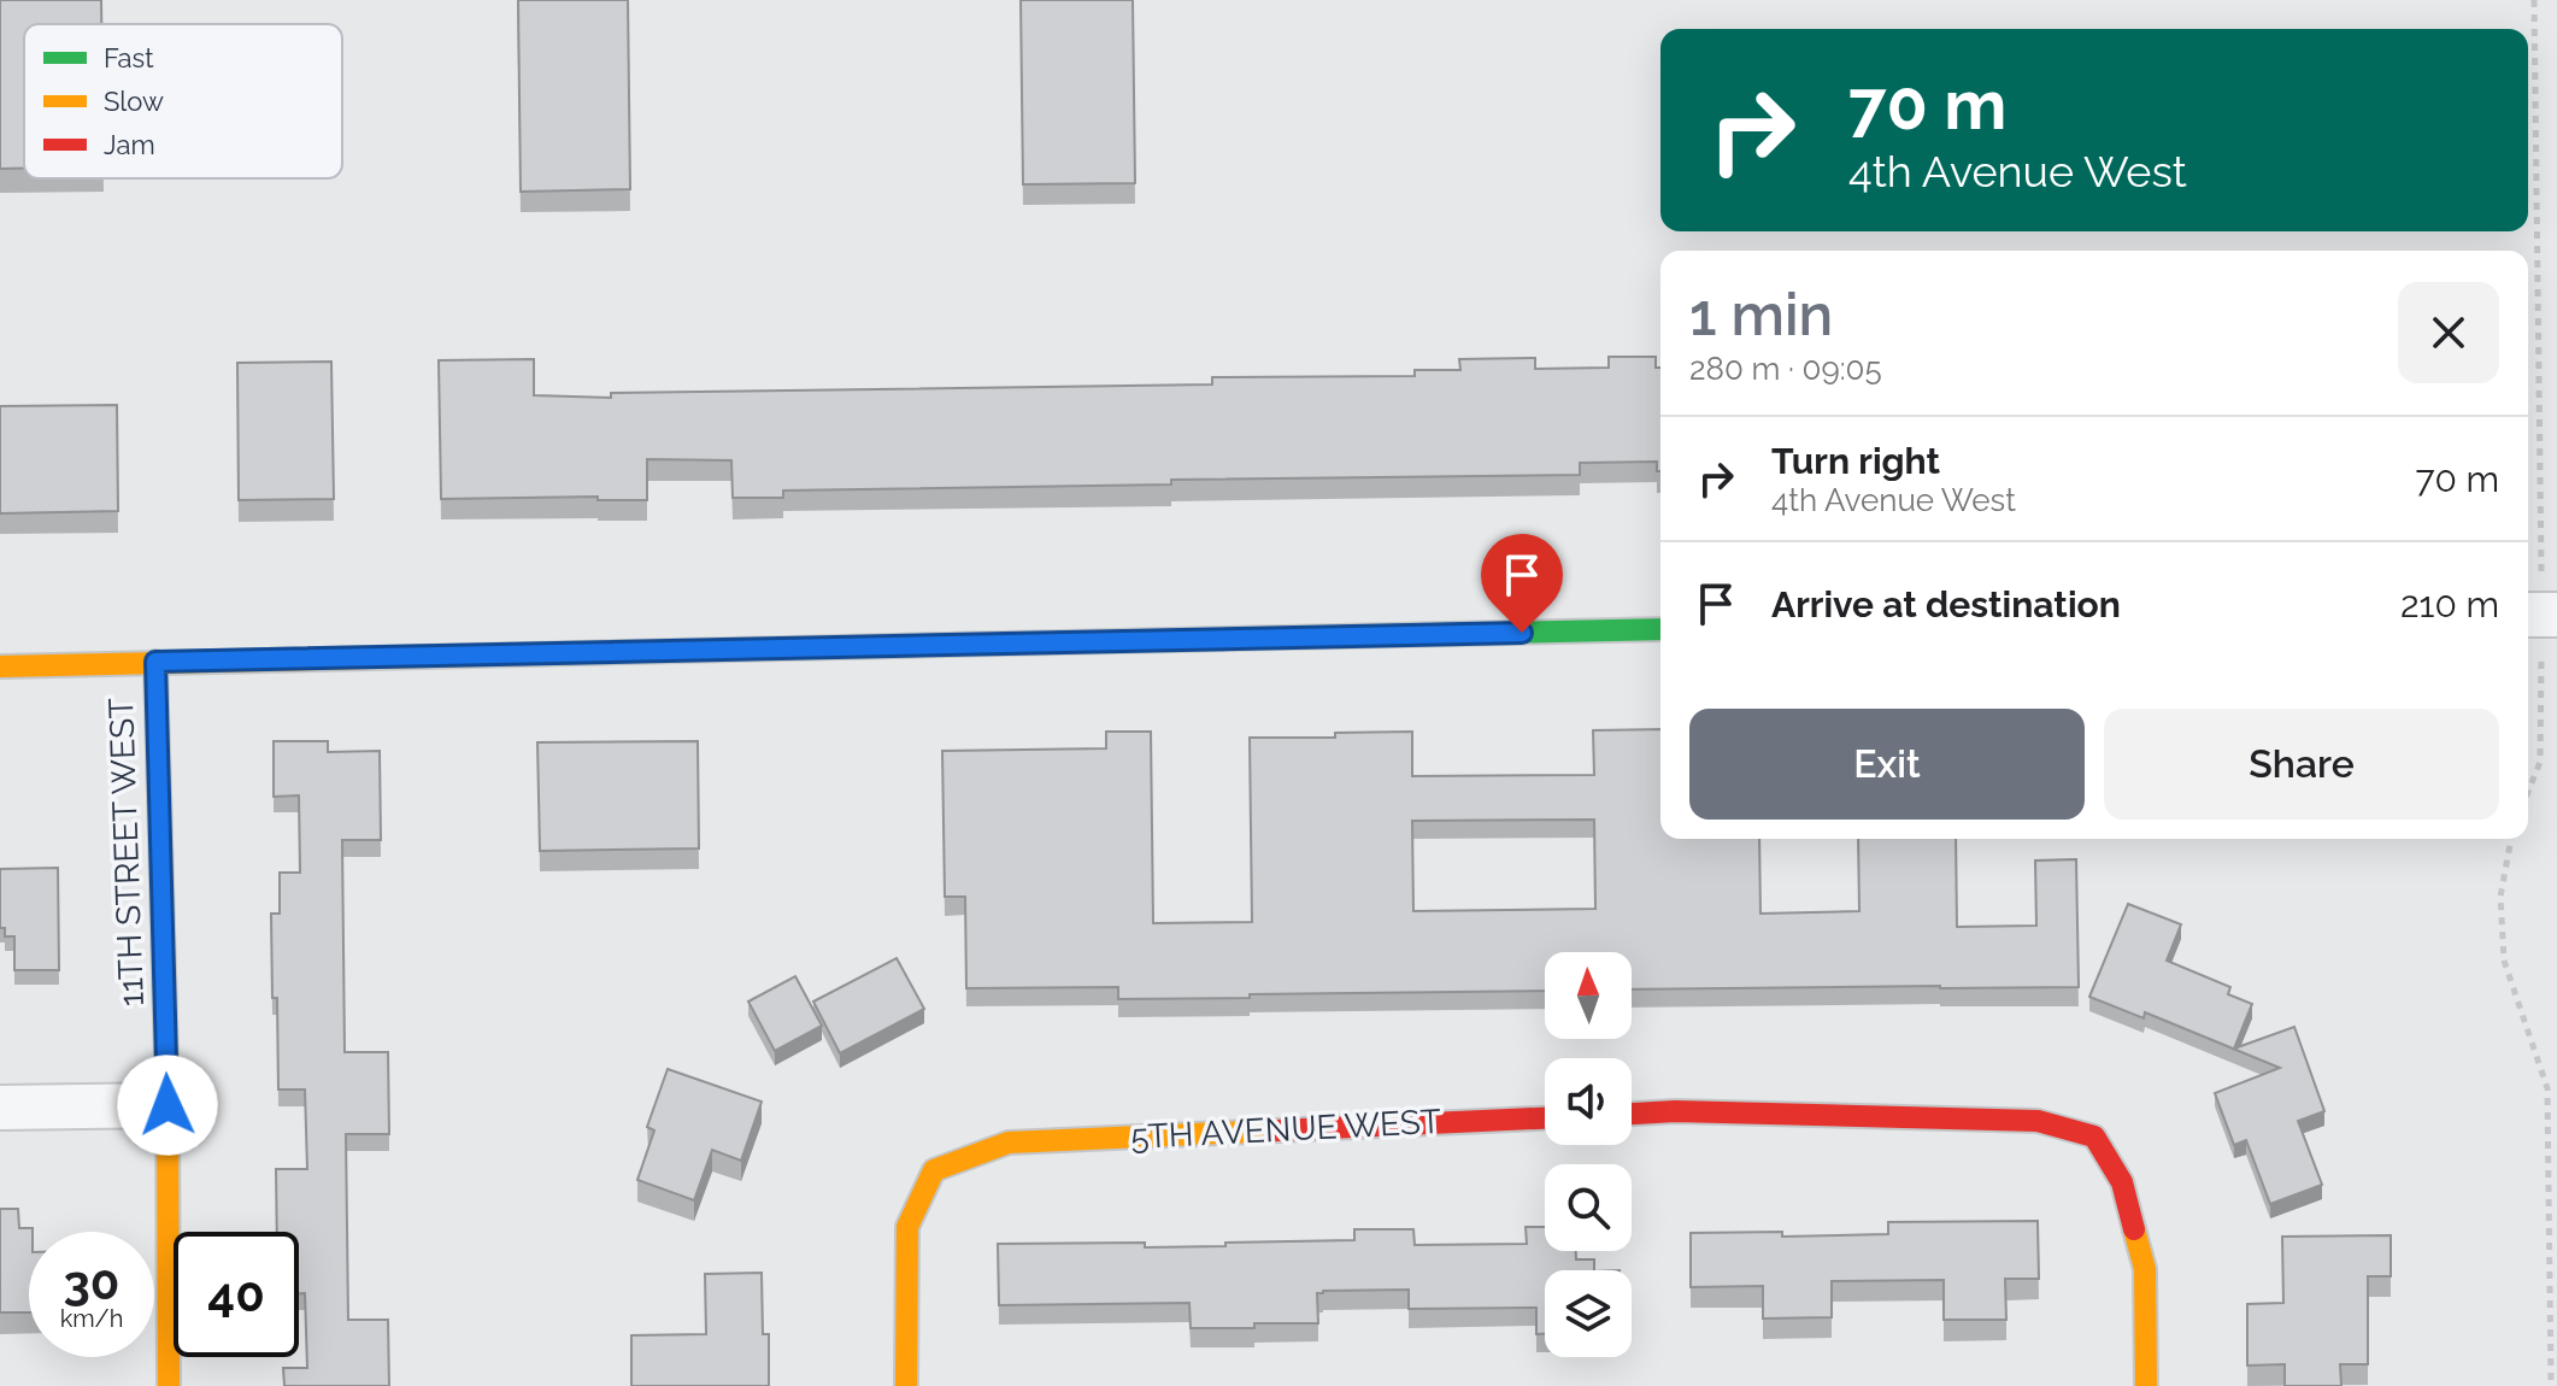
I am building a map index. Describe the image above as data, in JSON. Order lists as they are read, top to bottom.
{
  "streets": {
    "street": ["11TH STREET WEST", "5TH AVENUE WEST"]
  },
  "legend": ["Fast", "Slow", "Jam"],
  "north": "top",
  "page": {
    "turn": ["70 m", "4th Avenue West"],
    "heading": ["1 min", "280 m · 09:05"],
    "list": [
      {
        "name": "Turn right",
        "note": "4th Avenue West",
        "value": "70 m"
      },
      {
        "name": "Arrive at destination",
        "value": "210 m"
      }
    ],
    "buttons": ["Exit", "Share"],
    "speed": "30 km/h",
    "limit": "40"
  }
}
